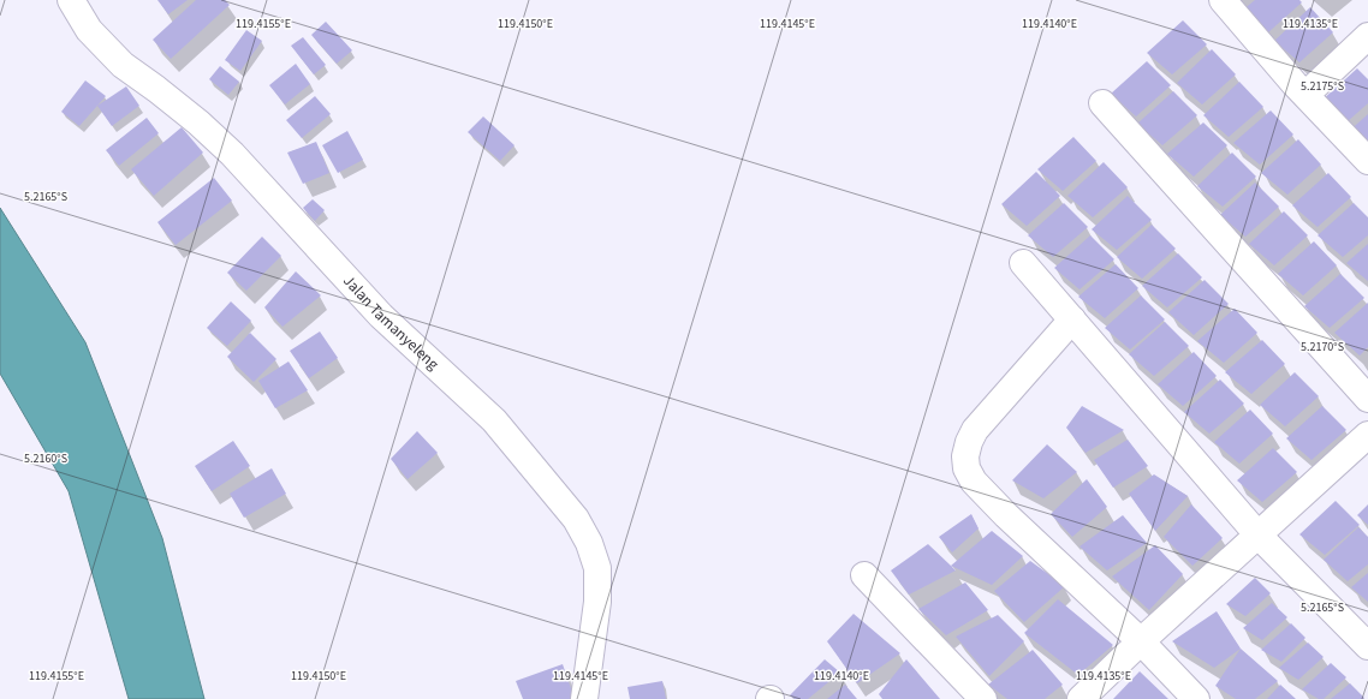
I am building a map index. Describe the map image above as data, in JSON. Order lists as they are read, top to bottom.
{
  "streets": {
    "street": ["Jalan Tamanyeleng"]
  },
  "coordinates": [
    "119.4155°E",
    "119.4150°E",
    "119.4145°E",
    "119.4140°E",
    "119.4135°E",
    "5.2175°S",
    "5.2165°S",
    "5.2170°S",
    "5.2160°S"
  ]
}
